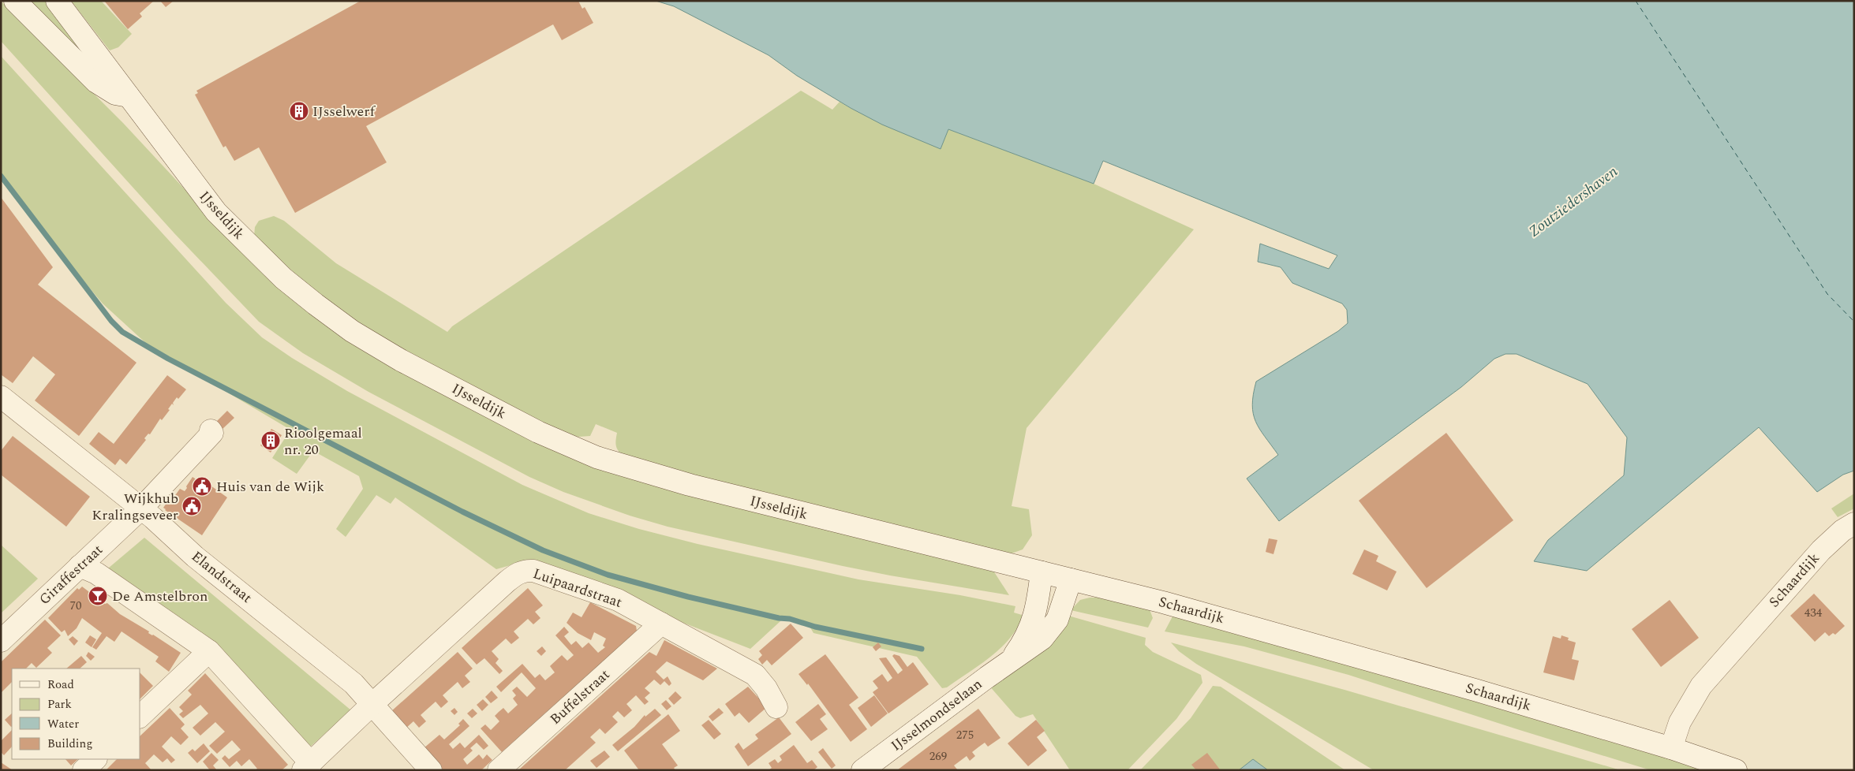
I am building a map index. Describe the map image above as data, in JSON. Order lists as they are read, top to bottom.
{
  "streets": {
    "street": [
      "IJsseldijk",
      "Giraffestraat",
      "Elandstraat",
      "Schaardijk",
      "Luipaardstraat",
      "Buffelstraat",
      "IJsselmondselaan"
    ]
  },
  "crossings": [
    ["IJsseldijk", "Schaardijk"],
    ["IJsseldijk", "IJsselmondselaan"],
    ["Giraffestraat", "Elandstraat"],
    ["Elandstraat", "Luipaardstraat"],
    ["Schaardijk", "IJsselmondselaan"],
    ["Luipaardstraat", "Buffelstraat"]
  ],
  "water": ["Zoutziedershaven"],
  "places": {
    "building": ["IJsselwerf", "Rioolgemaal nr. 20"],
    "public building": ["Huis van de Wijk", "Wijkhub Kralingseveer"],
    "bar": ["De Amstelbron"]
  },
  "house_numbers": [
    "70",
    "434",
    "275",
    "269"
  ],
  "legend": [
    "Road",
    "Park",
    "Water",
    "Building"
  ]
}
